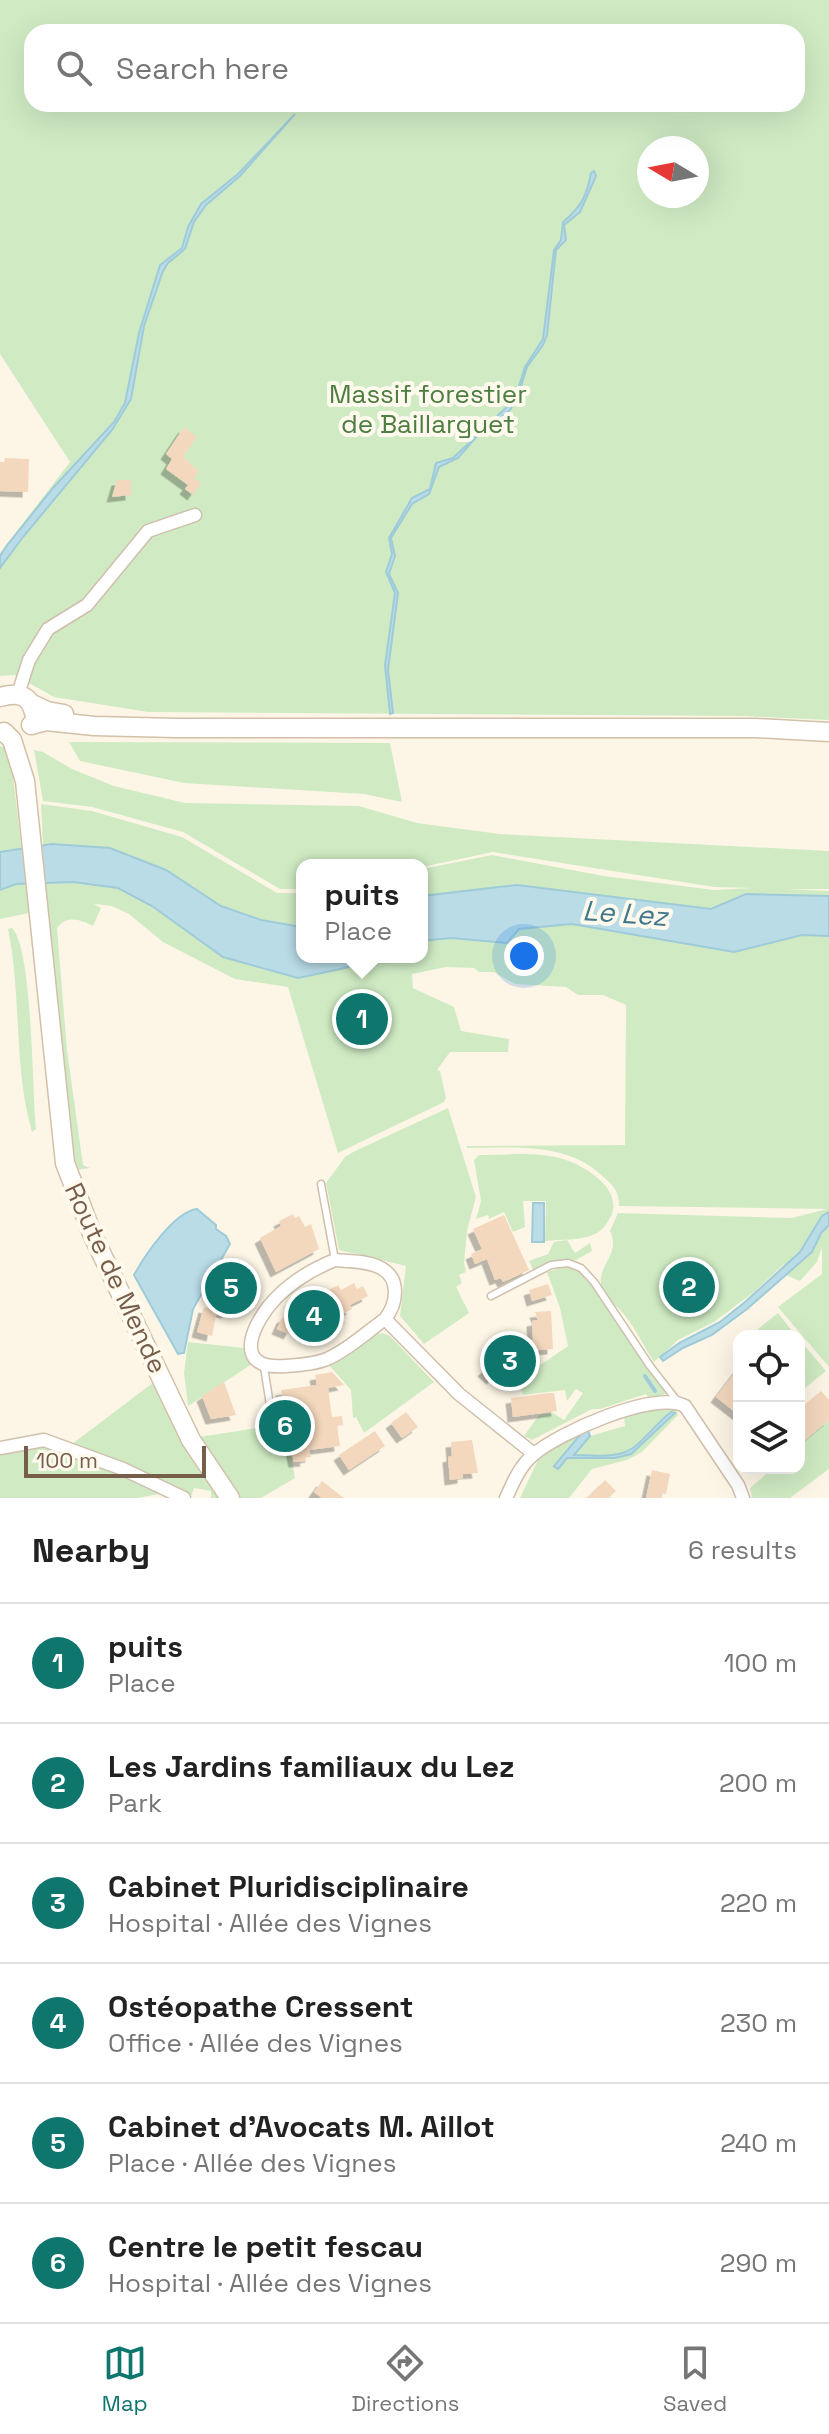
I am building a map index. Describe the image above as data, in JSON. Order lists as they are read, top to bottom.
{
  "streets": {
    "main road": ["Route de Mende"]
  },
  "water": ["Le Lez"],
  "parks": ["Massif forestier de Baillarguet"],
  "scale_bar": "100 m",
  "north": "left",
  "page": {
    "search": "Search here",
    "popup": ["puits", "Place"],
    "pins": [
      "1",
      "2",
      "5",
      "4",
      "3",
      "6"
    ],
    "scale": "100 m",
    "heading": ["Nearby", "6 results"],
    "list": [
      {
        "mark": "1",
        "name": "puits",
        "note": "Place",
        "value": "100 m"
      },
      {
        "mark": "2",
        "name": "Les Jardins familiaux du Lez",
        "note": "Park",
        "value": "200 m"
      },
      {
        "mark": "3",
        "name": "Cabinet Pluridisciplinaire",
        "note": "Hospital · Allée des Vignes",
        "value": "220 m"
      },
      {
        "mark": "4",
        "name": "Ostéopathe Cressent",
        "note": "Office · Allée des Vignes",
        "value": "230 m"
      },
      {
        "mark": "5",
        "name": "Cabinet d'Avocats M. Aillot",
        "note": "Place · Allée des Vignes",
        "value": "240 m"
      },
      {
        "mark": "6",
        "name": "Centre le petit fescau",
        "note": "Hospital · Allée des Vignes",
        "value": "290 m"
      }
    ],
    "nav": ["Map", "Directions", "Saved"]
  }
}
